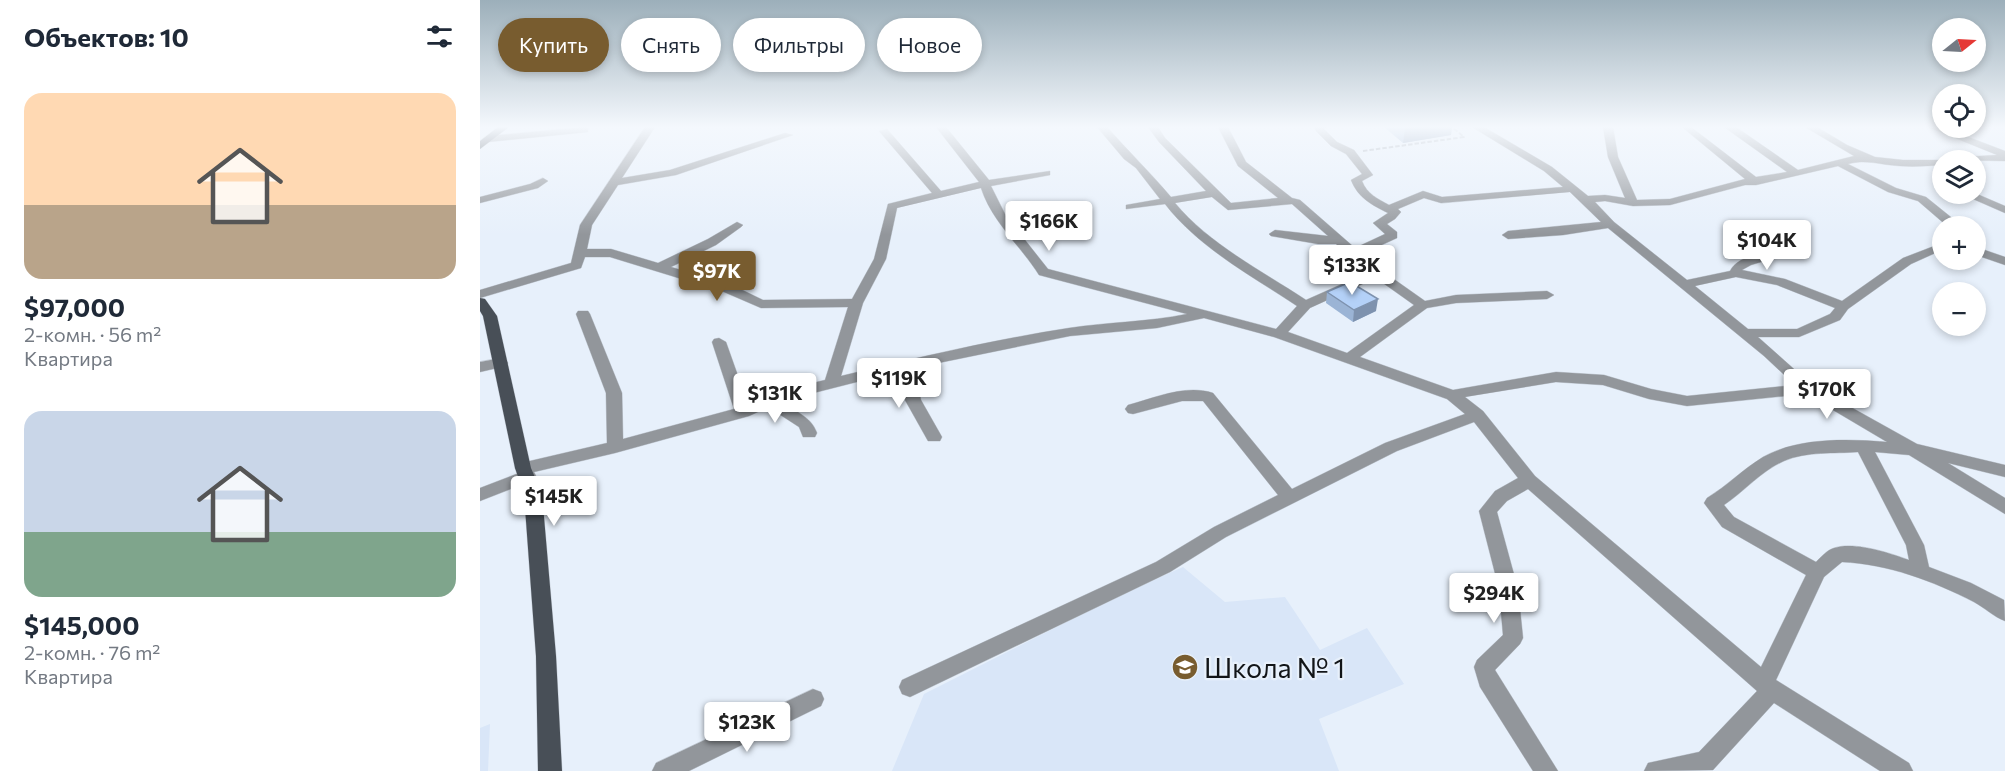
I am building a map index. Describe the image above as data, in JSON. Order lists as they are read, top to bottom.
{
  "places": {
    "school or university": ["Школа № 1"]
  },
  "north": "right",
  "page": {
    "heading": "Объектов: 10",
    "map_buttons": ["+", "−"],
    "chip": [
      "Купить",
      "Снять",
      "Фильтры",
      "Новое"
    ],
    "list": [
      {
        "name": "$97,000",
        "note": "2-комн. · 56 m² · Квартира"
      },
      {
        "name": "$145,000",
        "note": "2-комн. · 76 m² · Квартира"
      }
    ],
    "price": [
      "$166K",
      "$104K",
      "$133K",
      "$97K",
      "$119K",
      "$170K",
      "$131K",
      "$145K",
      "$294K",
      "$123K"
    ]
  }
}
